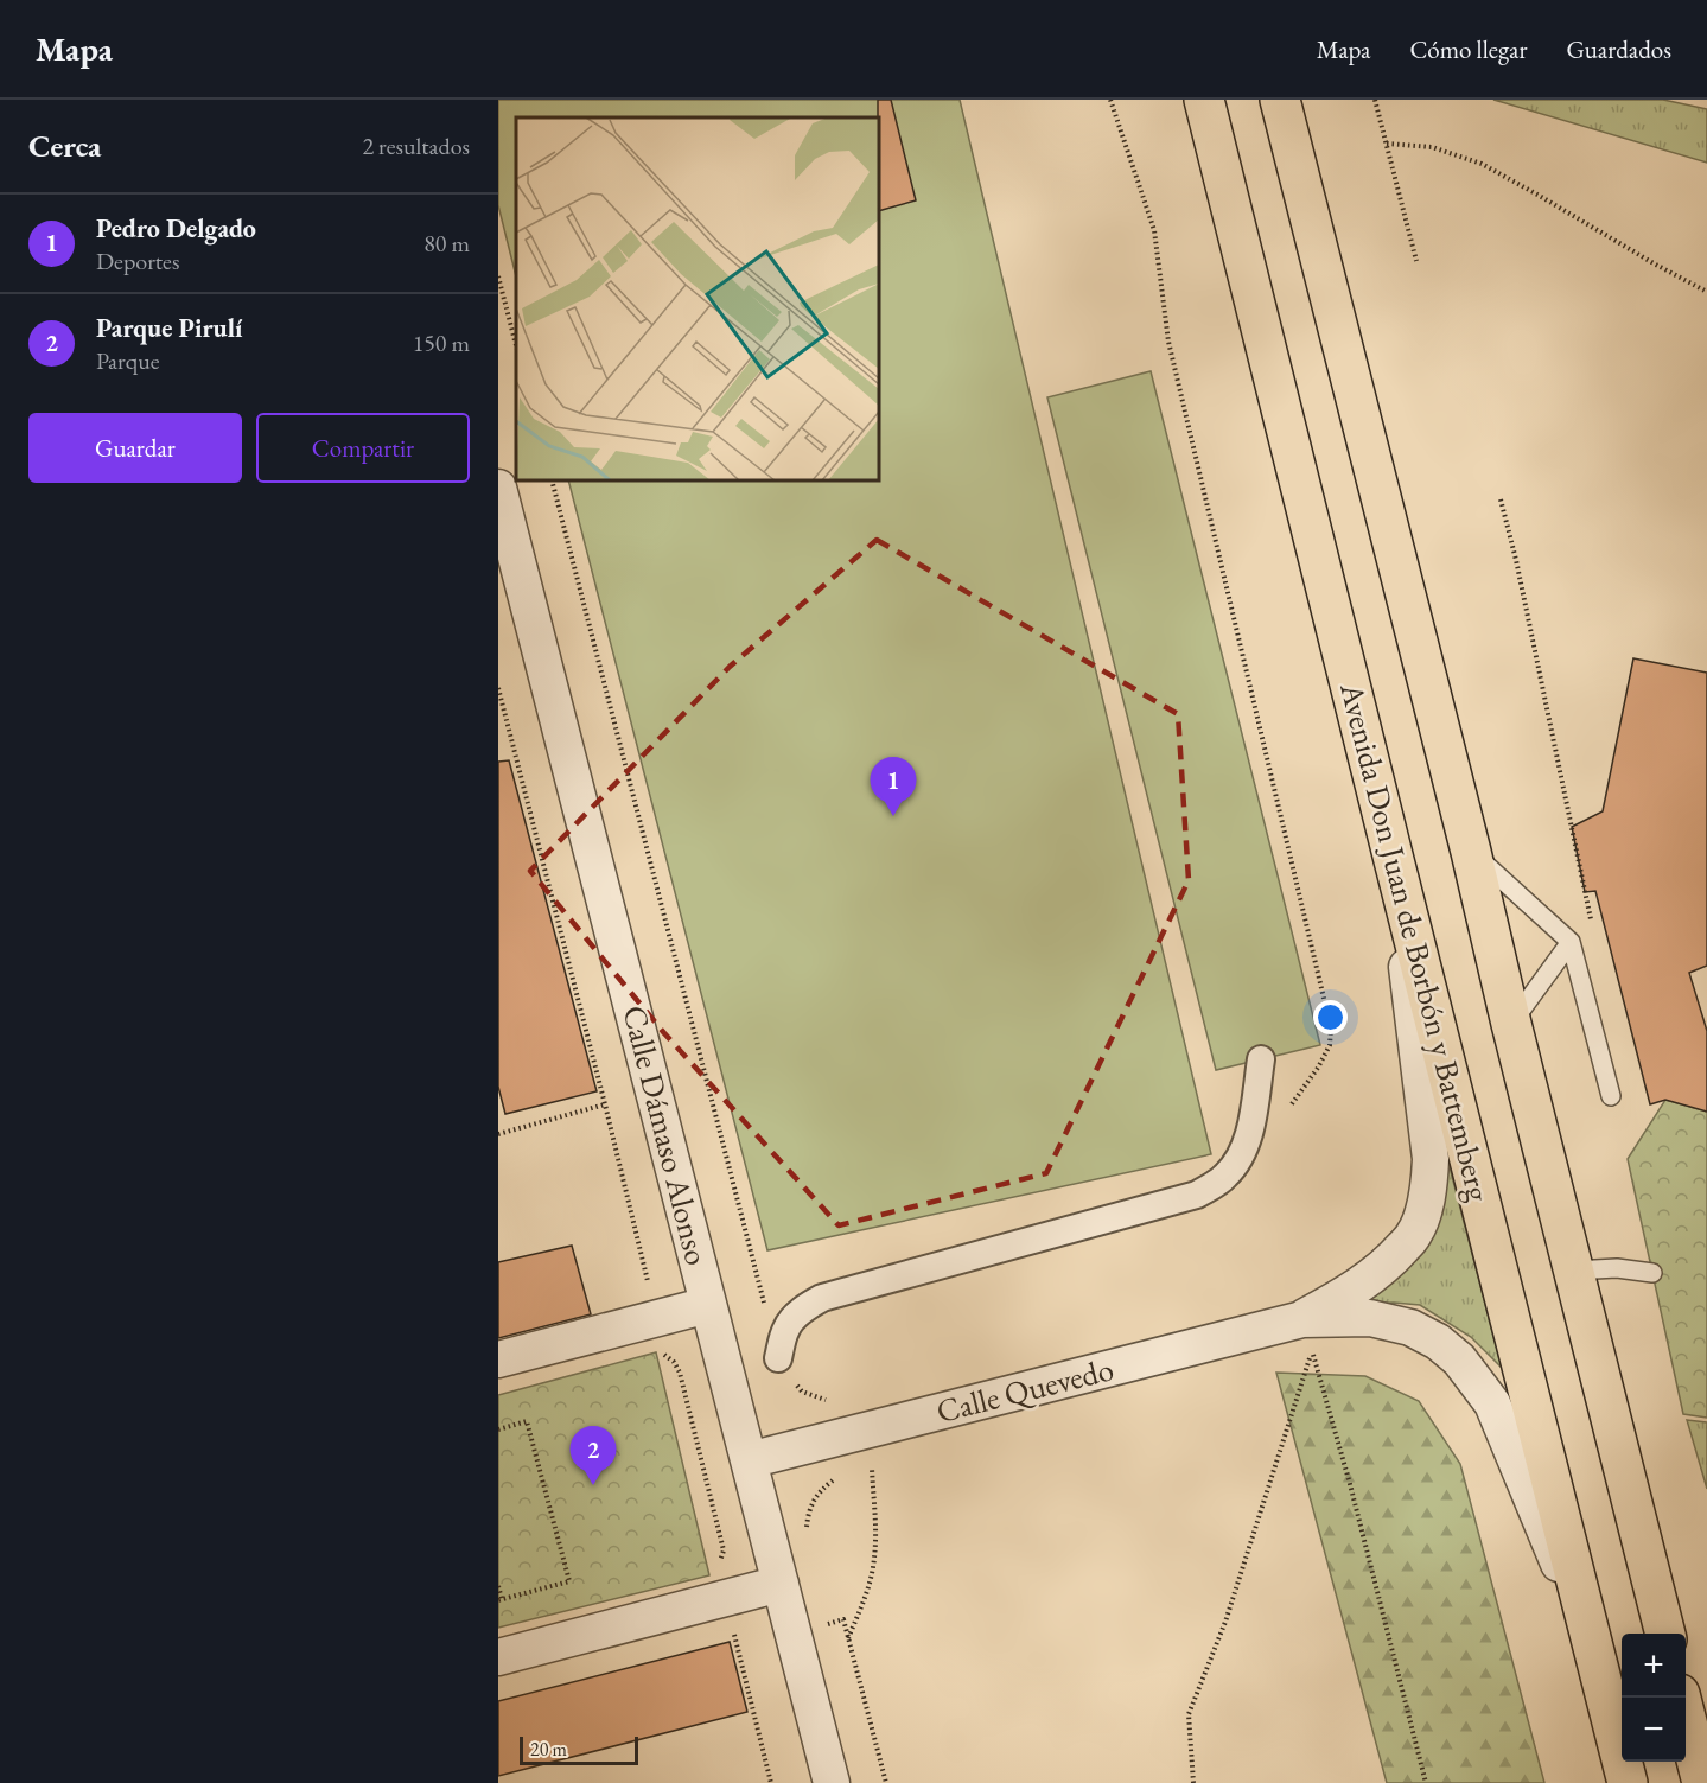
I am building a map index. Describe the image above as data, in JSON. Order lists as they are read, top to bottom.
{
  "streets": {
    "main road": ["Avenida Don Juan de Borbón y Battemberg"],
    "street": ["Calle Dámaso Alonso", "Calle Quevedo"]
  },
  "crossings": [
    ["Avenida Don Juan de Borbón y Battemberg", "Calle Quevedo"],
    ["Calle Dámaso Alonso", "Calle Quevedo"]
  ],
  "scale_bar": "20 m",
  "page": {
    "header": "Mapa",
    "nav": ["Mapa", "Cómo llegar", "Guardados"],
    "heading": ["Cerca", "2 resultados"],
    "list": [
      {
        "mark": "1",
        "name": "Pedro Delgado",
        "note": "Deportes",
        "value": "80 m"
      },
      {
        "mark": "2",
        "name": "Parque Pirulí",
        "note": "Parque",
        "value": "150 m"
      }
    ],
    "buttons": ["Guardar", "Compartir"],
    "pins": ["1", "2"],
    "map_buttons": ["+", "−"],
    "scale": "20 m"
  }
}
